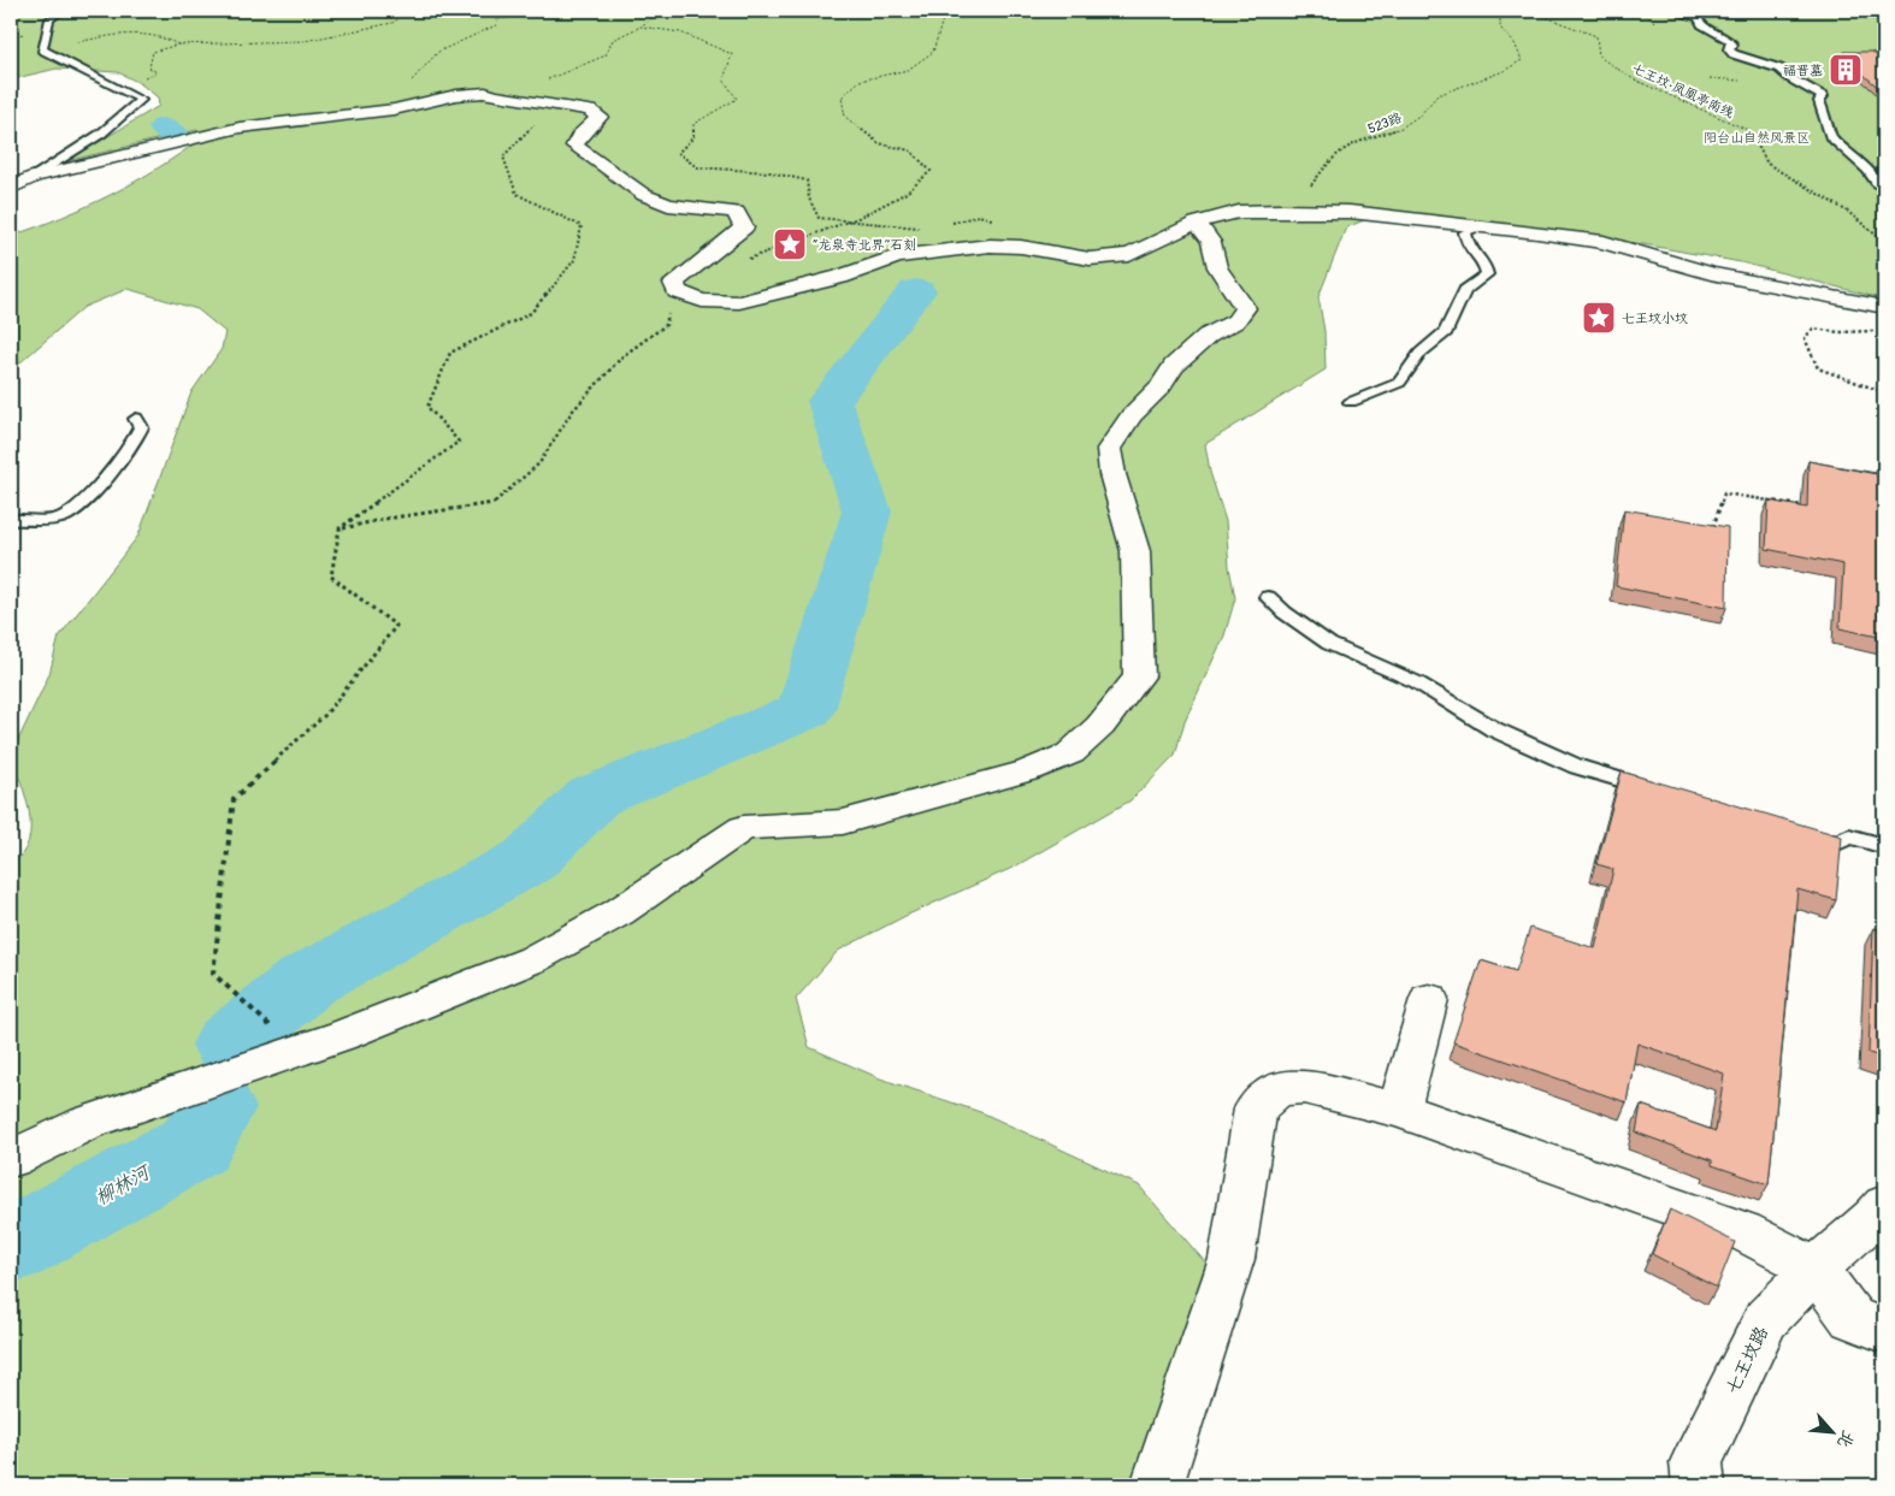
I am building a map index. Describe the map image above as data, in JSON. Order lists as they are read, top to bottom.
{
  "streets": {
    "street": ["七王坟路"],
    "path": ["七王坟·凤凰亭南线", "523路"]
  },
  "water": ["柳林河"],
  "parks": ["阳台山自然风景区"],
  "places": {
    "building": ["福晋墓"],
    "place": ["“龙泉寺北界”石刻", "七王坟小坟"]
  },
  "north": "bottom right"
}
